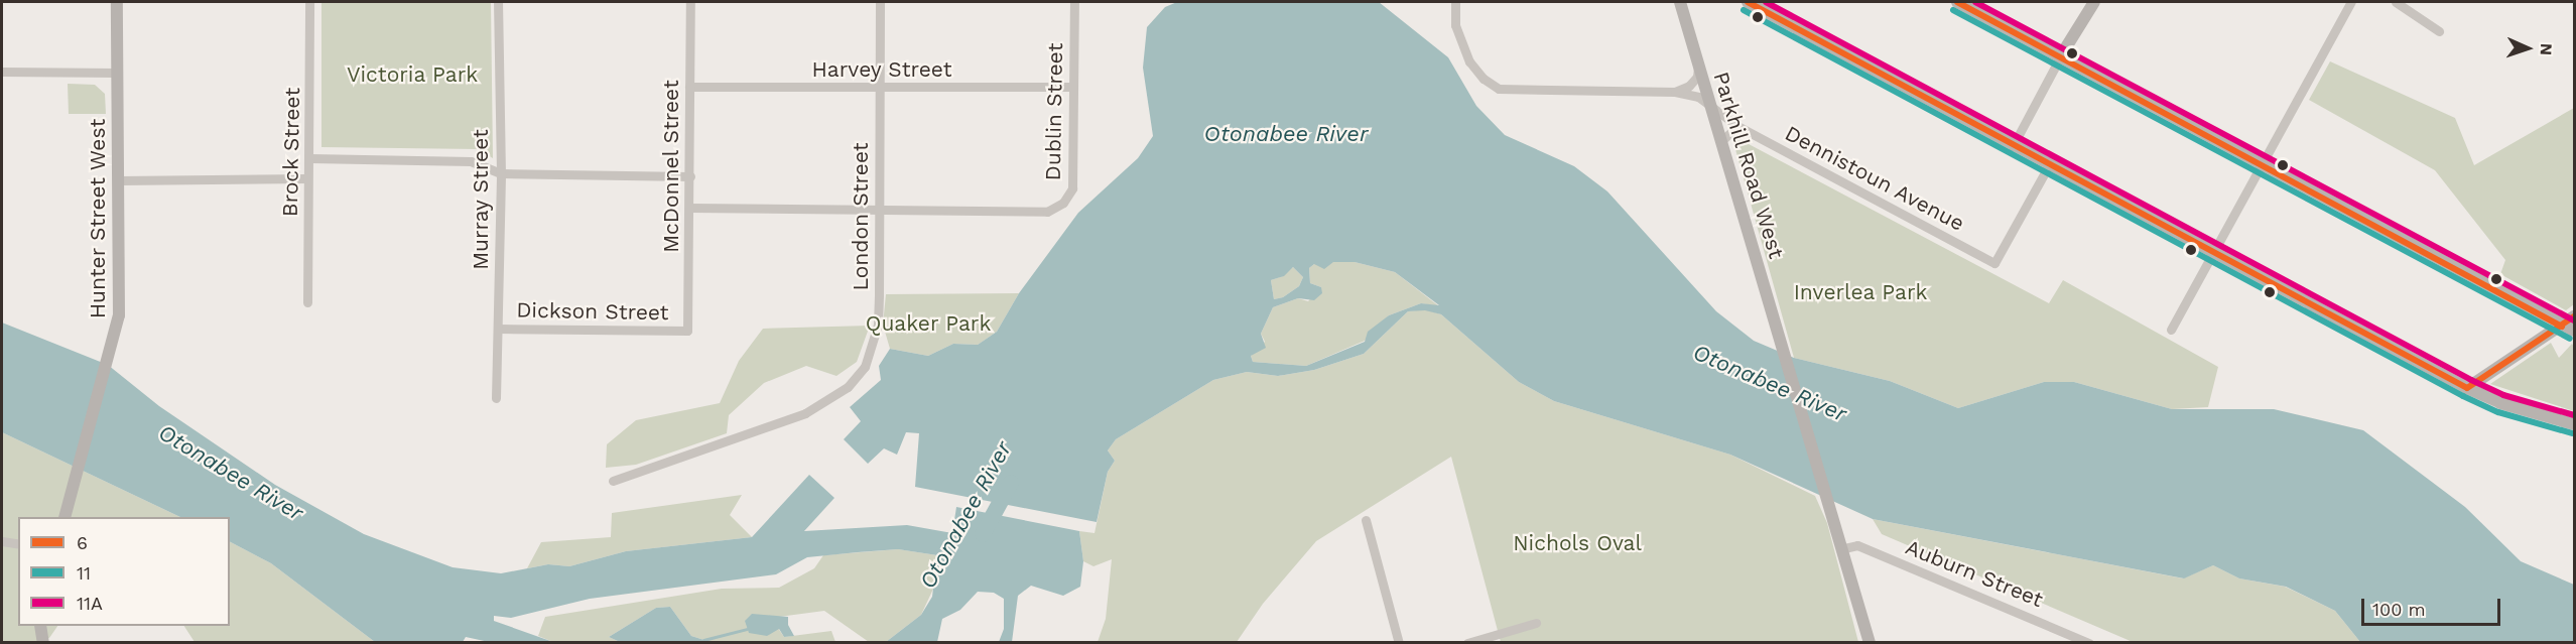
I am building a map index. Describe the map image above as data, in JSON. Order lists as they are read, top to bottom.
{
  "streets": {
    "main road": ["Parkhill Road West", "Hunter Street West"],
    "street": [
      "Harvey Street",
      "Dublin Street",
      "Brock Street",
      "McDonnel Street",
      "Dennistoun Avenue",
      "Murray Street",
      "London Street",
      "Dickson Street",
      "Auburn Street"
    ]
  },
  "crossings": [
    ["Harvey Street", "Dublin Street"],
    ["Harvey Street", "McDonnel Street"],
    ["Harvey Street", "London Street"],
    ["Dublin Street", "London Street"],
    ["Parkhill Road West", "Dennistoun Avenue"],
    ["Parkhill Road West", "Auburn Street"],
    ["McDonnel Street", "Dickson Street"],
    ["Murray Street", "Dickson Street"]
  ],
  "water": ["Otonabee River"],
  "parks": [
    "Victoria Park",
    "Inverlea Park",
    "Quaker Park",
    "Nichols Oval"
  ],
  "lines": ["transit line 6", "transit line 11A", "transit line 11"],
  "legend": ["6", "11", "11A"],
  "scale_bar": "100 m",
  "north": "right"
}
